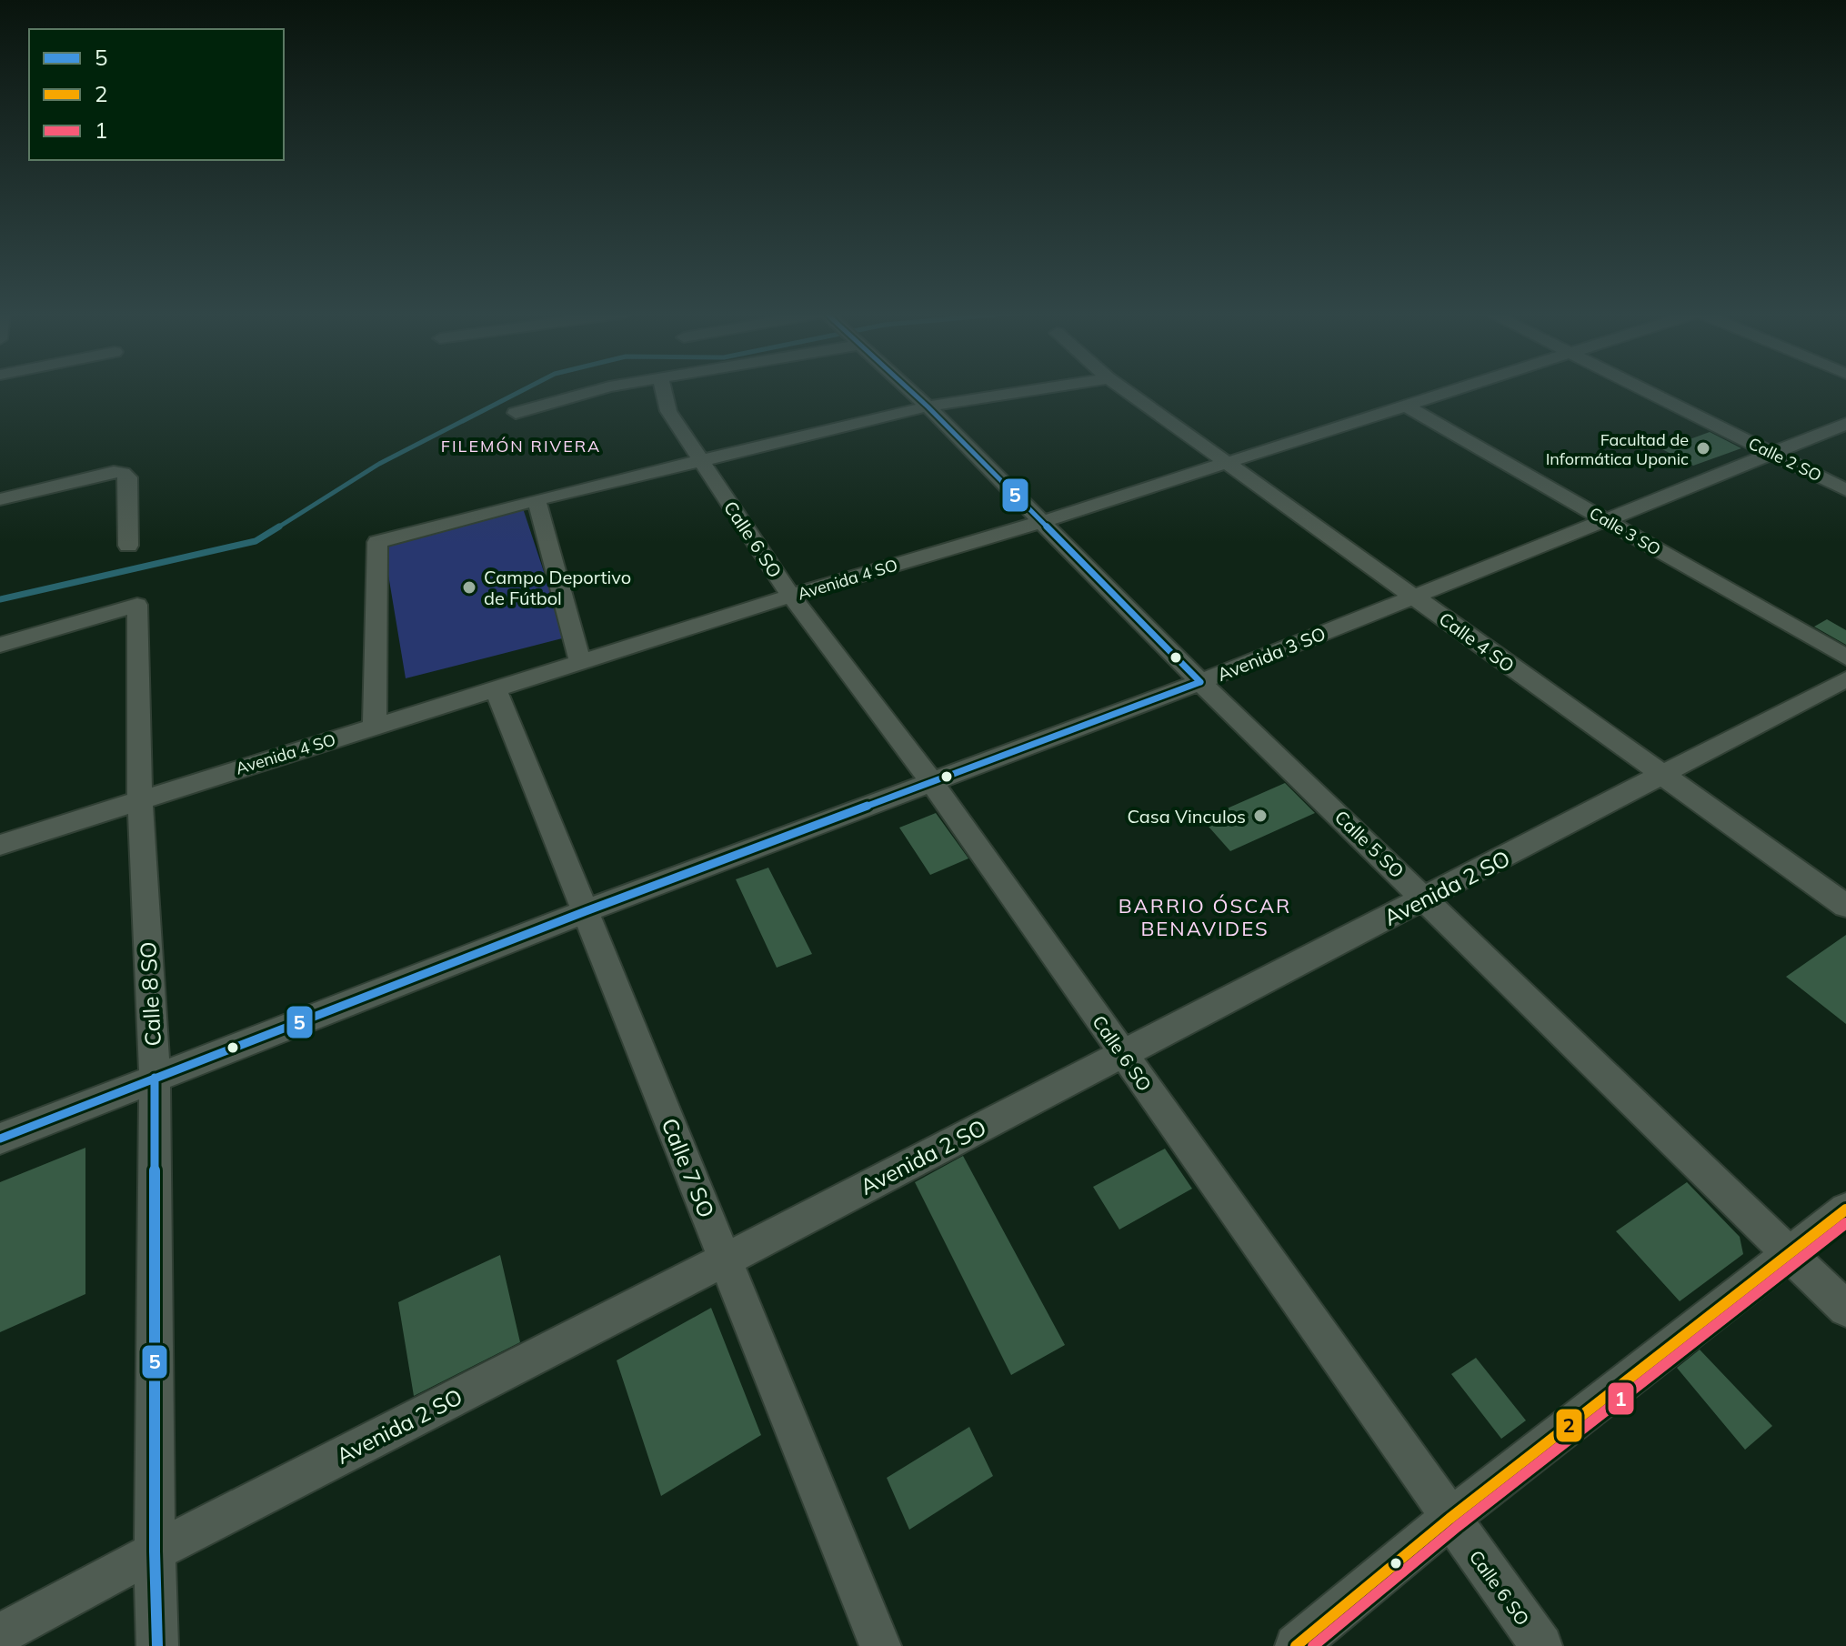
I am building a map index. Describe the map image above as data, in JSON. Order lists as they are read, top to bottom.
{
  "streets": {
    "street": [
      "Calle 2 SO",
      "Calle 3 SO",
      "Calle 6 SO",
      "Avenida 4 SO",
      "Calle 4 SO",
      "Avenida 3 SO",
      "Calle 5 SO",
      "Avenida 2 SO",
      "Calle 8 SO",
      "Calle 7 SO"
    ]
  },
  "crossings": [
    ["Calle 2 SO", "Avenida 3 SO"],
    ["Calle 3 SO", "Avenida 4 SO"],
    ["Calle 3 SO", "Avenida 3 SO"],
    ["Calle 6 SO", "Avenida 4 SO"],
    ["Calle 6 SO", "Avenida 3 SO"],
    ["Calle 6 SO", "Avenida 2 SO"],
    ["Avenida 4 SO", "Calle 4 SO"],
    ["Avenida 4 SO", "Calle 5 SO"],
    ["Avenida 4 SO", "Calle 8 SO"],
    ["Avenida 4 SO", "Calle 7 SO"],
    ["Calle 4 SO", "Avenida 3 SO"],
    ["Calle 4 SO", "Avenida 2 SO"],
    ["Avenida 3 SO", "Calle 5 SO"],
    ["Avenida 3 SO", "Calle 8 SO"],
    ["Avenida 3 SO", "Calle 7 SO"],
    ["Calle 5 SO", "Avenida 2 SO"],
    ["Avenida 2 SO", "Calle 8 SO"],
    ["Avenida 2 SO", "Calle 7 SO"]
  ],
  "districts": ["FILEMÓN RIVERA", "BARRIO ÓSCAR BENAVIDES"],
  "places": ["Facultad de Informática Uponic", "Campo Deportivo de Fútbol", "Casa Vinculos"],
  "lines": ["transit line 5", "transit line 2", "transit line 1"],
  "legend": ["5", "2", "1"]
}
